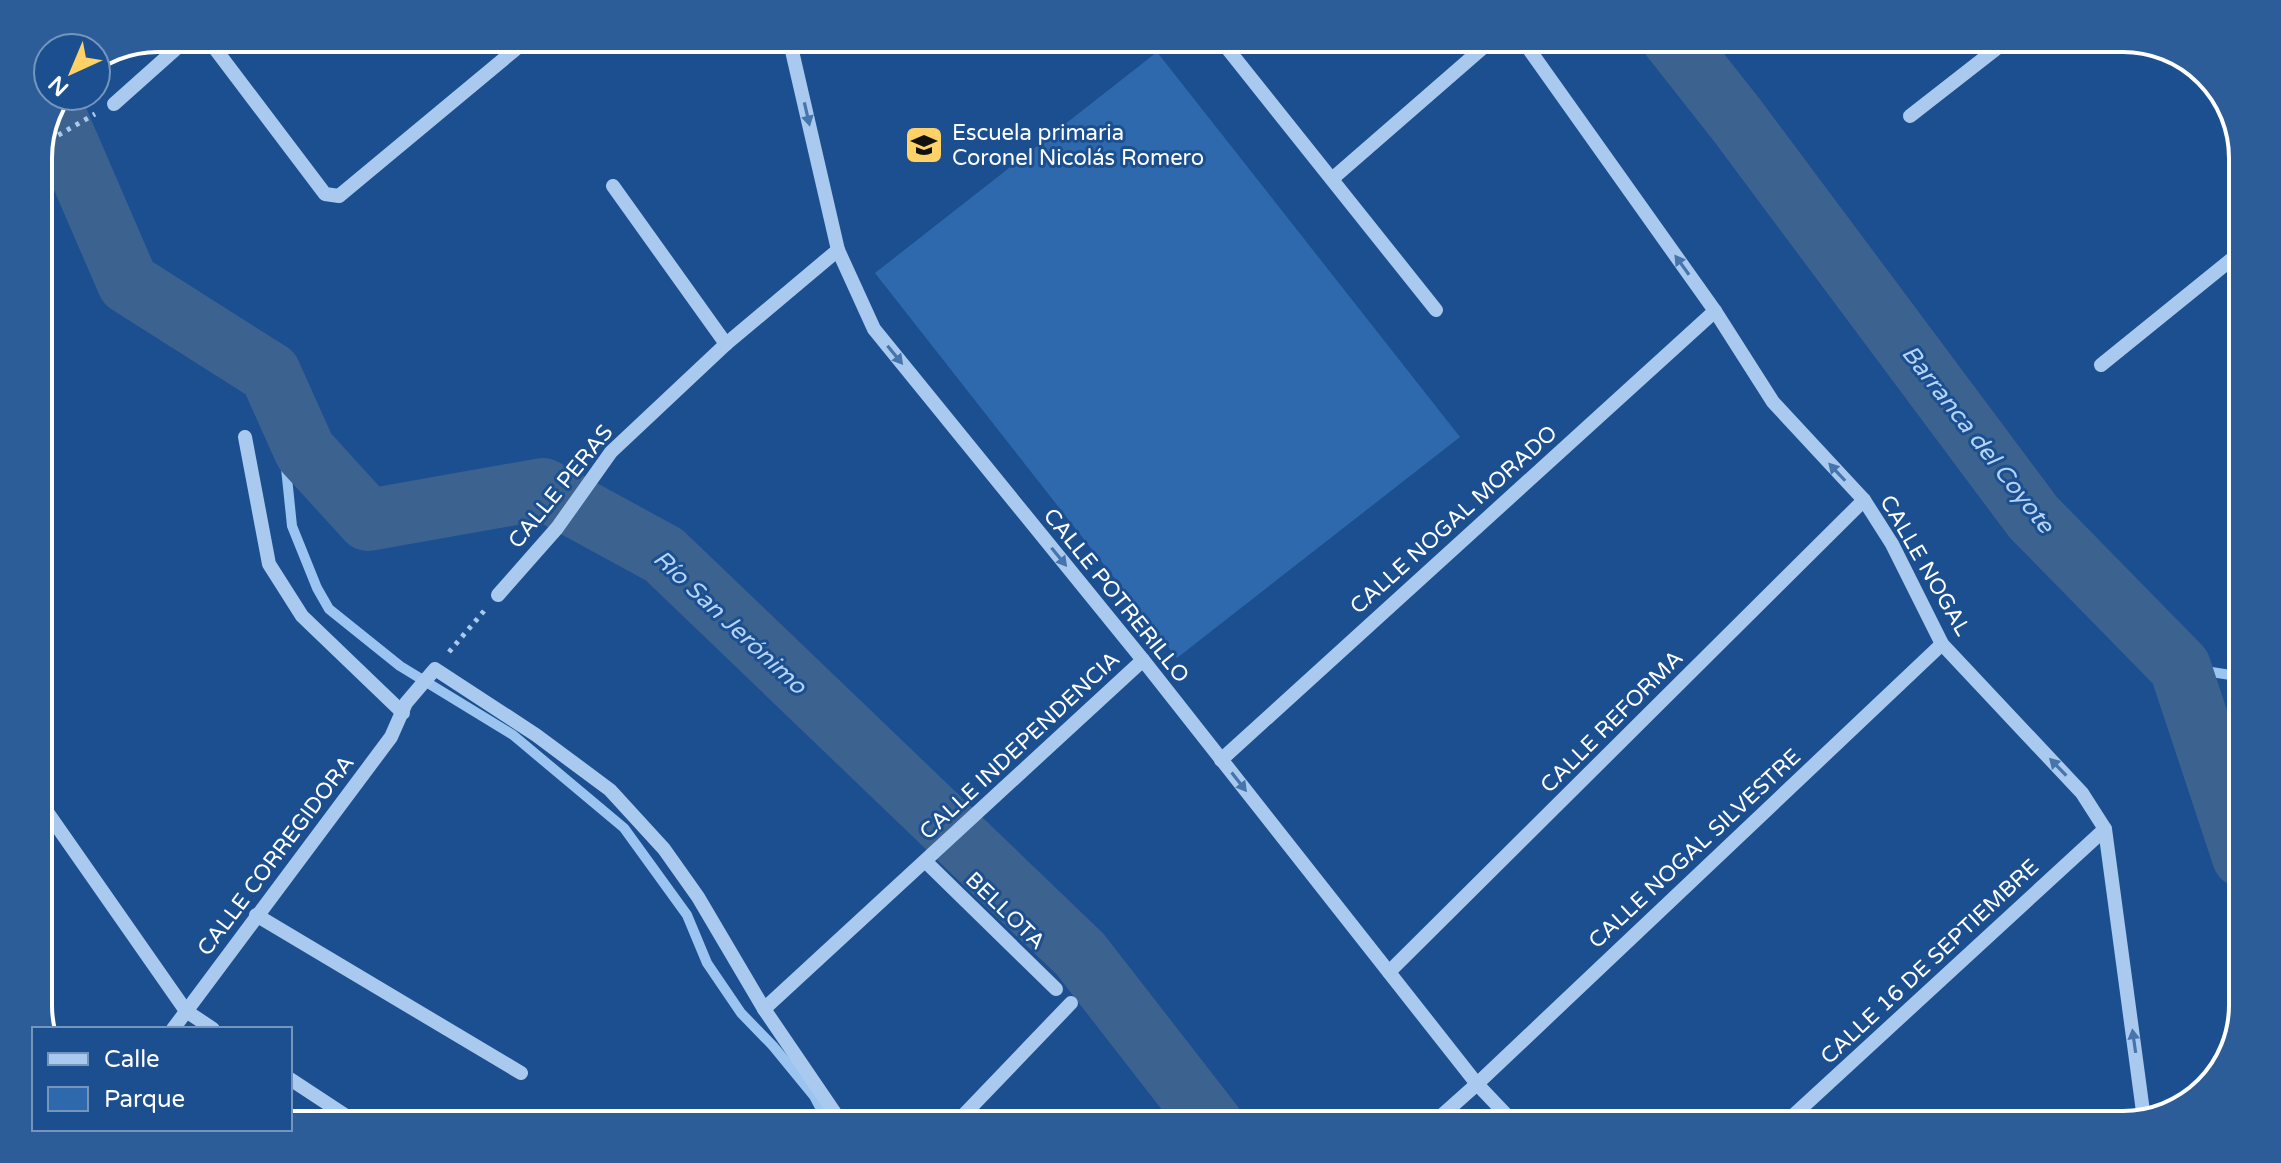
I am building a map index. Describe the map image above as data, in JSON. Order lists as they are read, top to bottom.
{
  "streets": {
    "street": [
      "CALLE PERAS",
      "CALLE NOGAL MORADO",
      "CALLE NOGAL",
      "CALLE POTRERILLO",
      "CALLE REFORMA",
      "CALLE INDEPENDENCIA",
      "CALLE NOGAL SILVESTRE",
      "CALLE CORREGIDORA",
      "BELLOTA",
      "CALLE 16 DE SEPTIEMBRE"
    ]
  },
  "crossings": [
    ["CALLE PERAS", "CALLE POTRERILLO"],
    ["CALLE NOGAL MORADO", "CALLE NOGAL"],
    ["CALLE NOGAL MORADO", "CALLE POTRERILLO"],
    ["CALLE NOGAL", "CALLE REFORMA"],
    ["CALLE NOGAL", "CALLE NOGAL SILVESTRE"],
    ["CALLE NOGAL", "CALLE 16 DE SEPTIEMBRE"],
    ["CALLE POTRERILLO", "CALLE REFORMA"],
    ["CALLE POTRERILLO", "CALLE INDEPENDENCIA"],
    ["CALLE POTRERILLO", "CALLE NOGAL SILVESTRE"],
    ["CALLE INDEPENDENCIA", "BELLOTA"]
  ],
  "one_way": ["CALLE NOGAL", "CALLE POTRERILLO"],
  "water": ["Barranca del Coyote", "Río San Jerónimo"],
  "places": {
    "school or university": ["Escuela primaria Coronel Nicolás Romero"]
  },
  "legend": ["Calle", "Parque"],
  "north": "bottom left"
}
